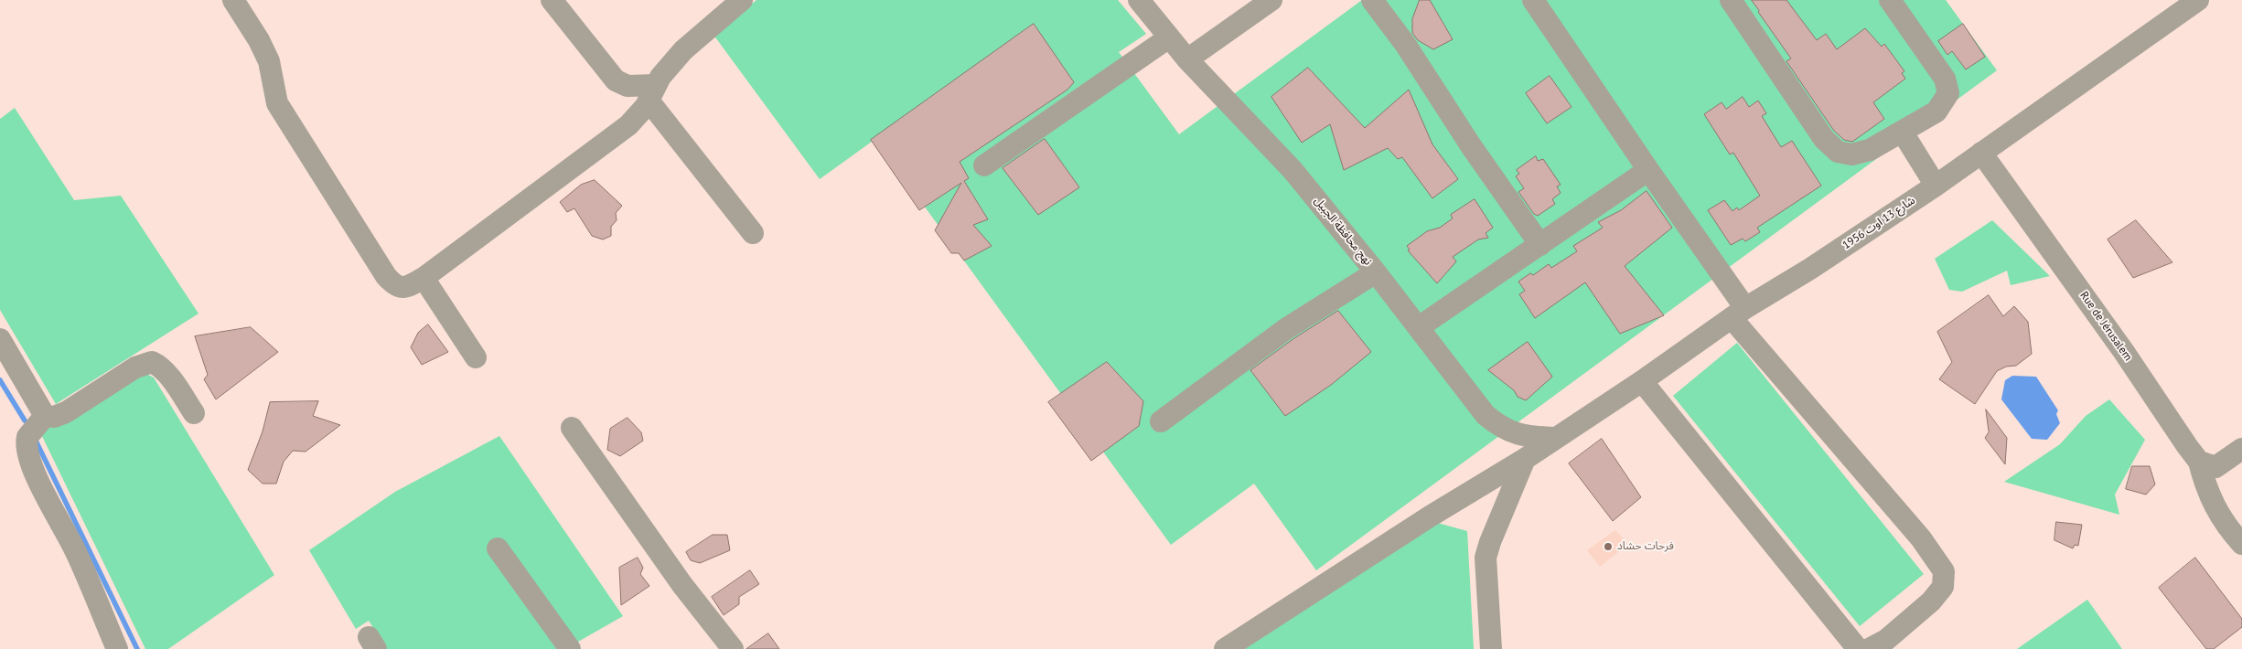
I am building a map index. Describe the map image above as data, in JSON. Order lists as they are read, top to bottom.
{
  "streets": {
    "street": ["شارع 13 اوت 1956", "نهج محافظة الجبيل", "Rue de Jérusalem"]
  },
  "crossings": [
    ["شارع 13 اوت 1956", "نهج محافظة الجبيل"],
    ["شارع 13 اوت 1956", "Rue de Jérusalem"]
  ],
  "places": ["فرحات حشاد"]
}
